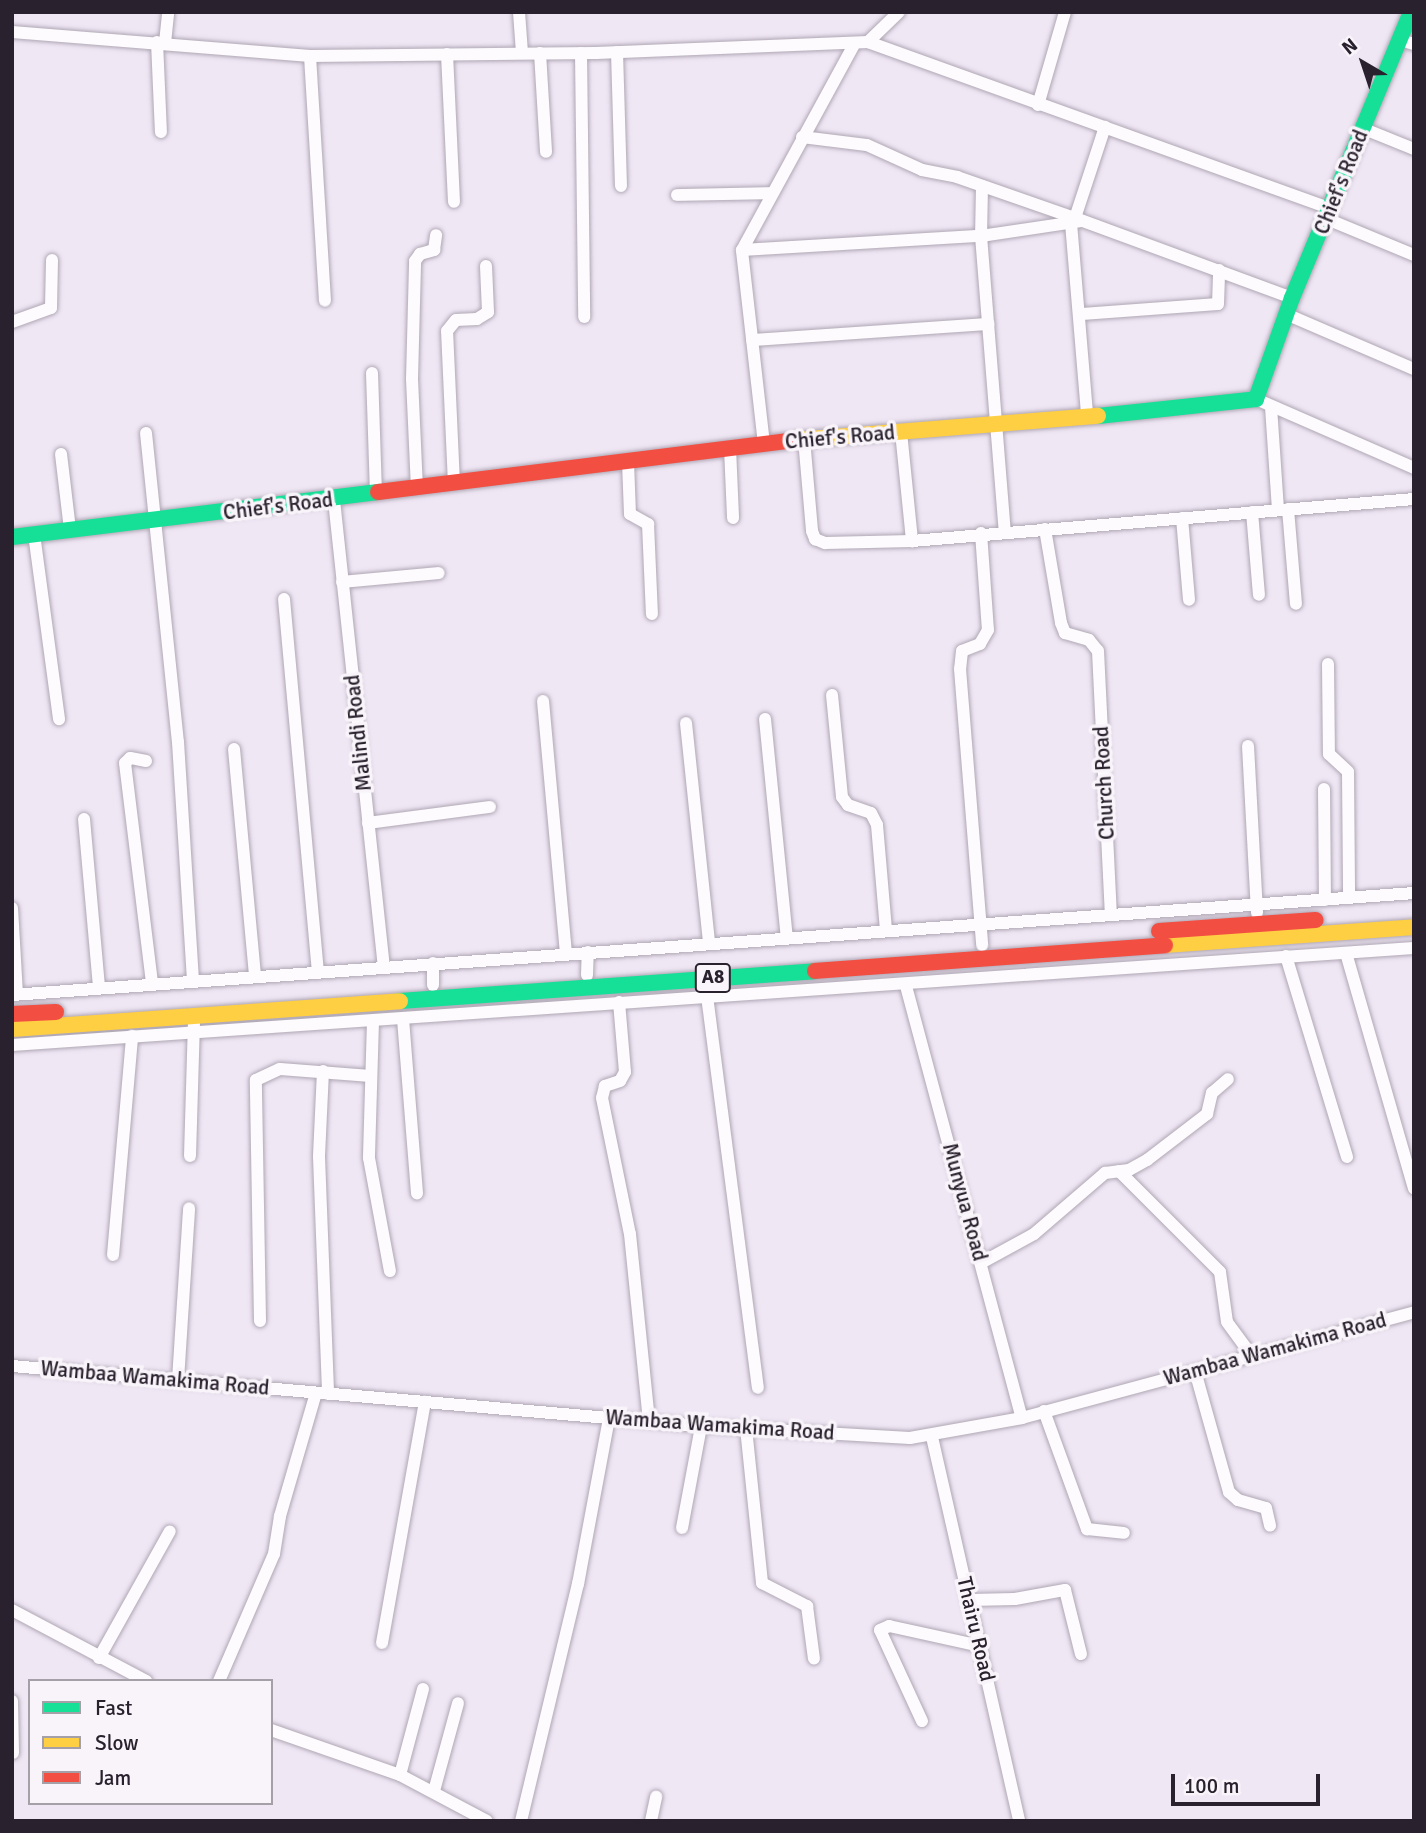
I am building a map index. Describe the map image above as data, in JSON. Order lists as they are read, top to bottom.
{
  "streets": {
    "main road": ["Chief's Road", "A8"],
    "street": [
      "Malindi Road",
      "Church Road",
      "Munyua Road",
      "Wambaa Wamakima Road",
      "Thairu Road"
    ]
  },
  "crossings": [
    ["Chief's Road", "Malindi Road"],
    ["Munyua Road", "Wambaa Wamakima Road"],
    ["Wambaa Wamakima Road", "Thairu Road"]
  ],
  "legend": ["Fast", "Slow", "Jam"],
  "scale_bar": "100 m",
  "north": "top left"
}
